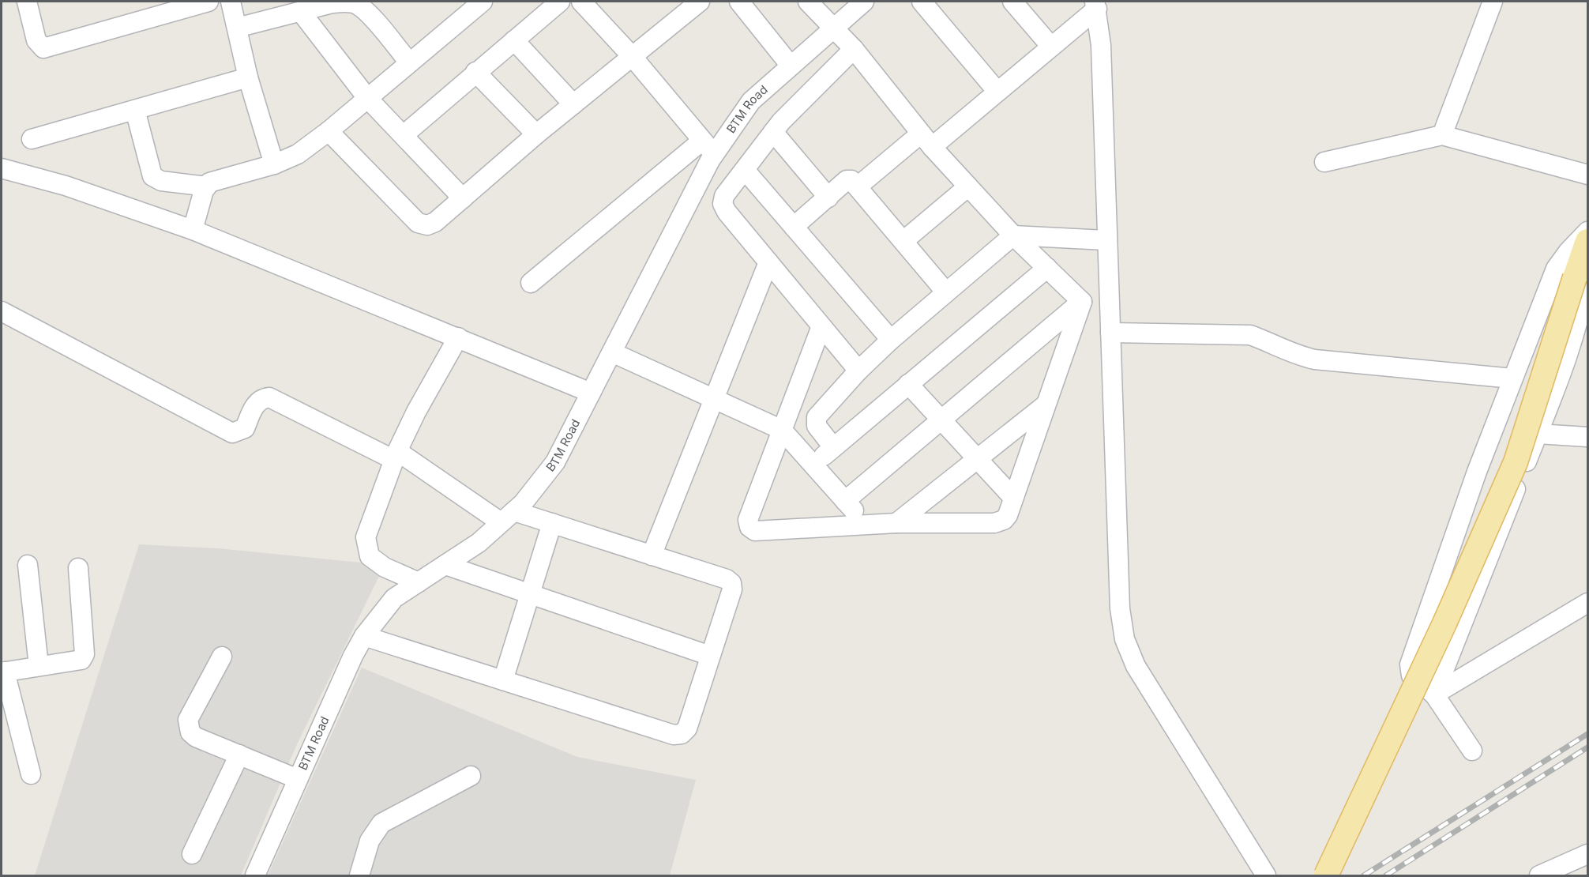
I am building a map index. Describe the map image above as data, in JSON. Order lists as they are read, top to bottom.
{
  "streets": {
    "street": ["BTM Road"]
  }
}
